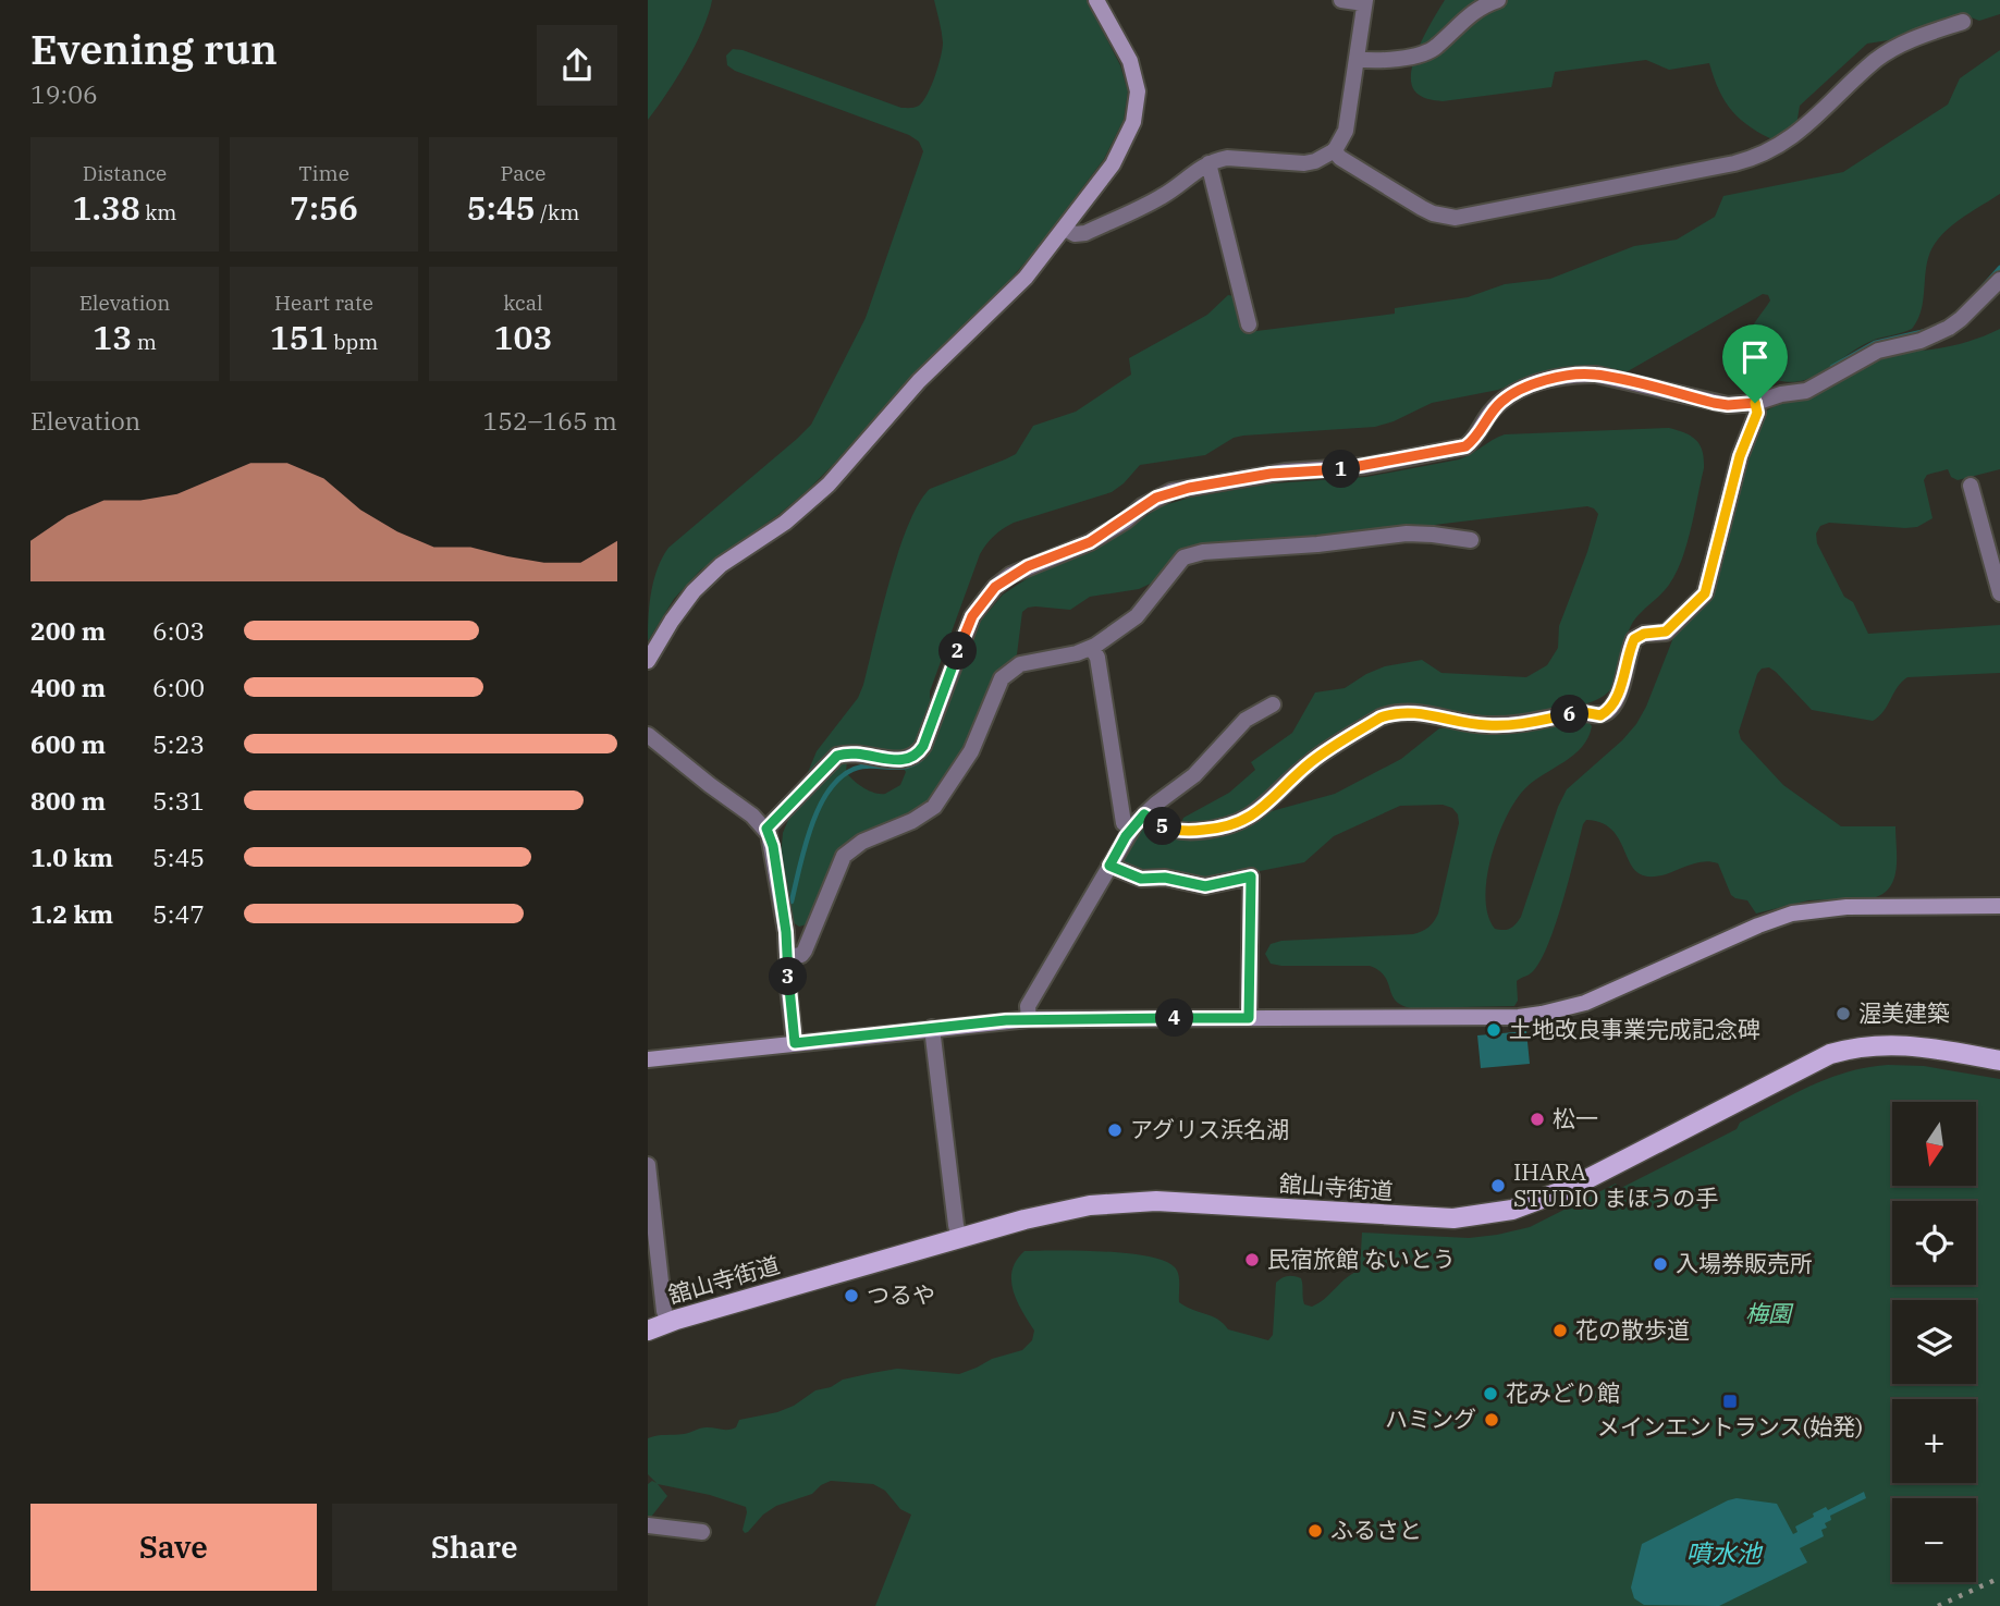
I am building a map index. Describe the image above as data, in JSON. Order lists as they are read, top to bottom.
{
  "streets": {
    "main road": ["舘山寺街道"]
  },
  "water": ["噴水池"],
  "parks": ["梅園"],
  "places": {
    "other": [
      "渥美建築",
      "土地改良事業完成記念碑",
      "松一",
      "アグリス浜名湖",
      "IHARA STUDIO まほうの手",
      "民宿旅館 ないとう",
      "入場券販売所",
      "つるや",
      "花の散歩道",
      "花みどり館",
      "ハミング",
      "ふるさと"
    ],
    "transit": ["メインエントランス(始発)"]
  },
  "north": "bottom",
  "page": {
    "heading": ["Evening run", "19:06"],
    "stats": [
      ["Distance", "1.38 km"],
      ["Time", "7:56"],
      ["Pace", "5:45 /km"],
      ["Elevation", "13 m"],
      ["Heart rate", "151 bpm"],
      ["kcal", "103"]
    ],
    "chart": ["Elevation", "152–165 m"],
    "pins": [
      "1",
      "2",
      "6",
      "5",
      "3",
      "4"
    ],
    "list": [
      {
        "name": "200 m",
        "note": "6:03"
      },
      {
        "name": "400 m",
        "note": "6:00"
      },
      {
        "name": "600 m",
        "note": "5:23"
      },
      {
        "name": "800 m",
        "note": "5:31"
      },
      {
        "name": "1.0 km",
        "note": "5:45"
      },
      {
        "name": "1.2 km",
        "note": "5:47"
      }
    ],
    "map_buttons": ["+", "−"],
    "buttons": ["Save", "Share"]
  }
}
